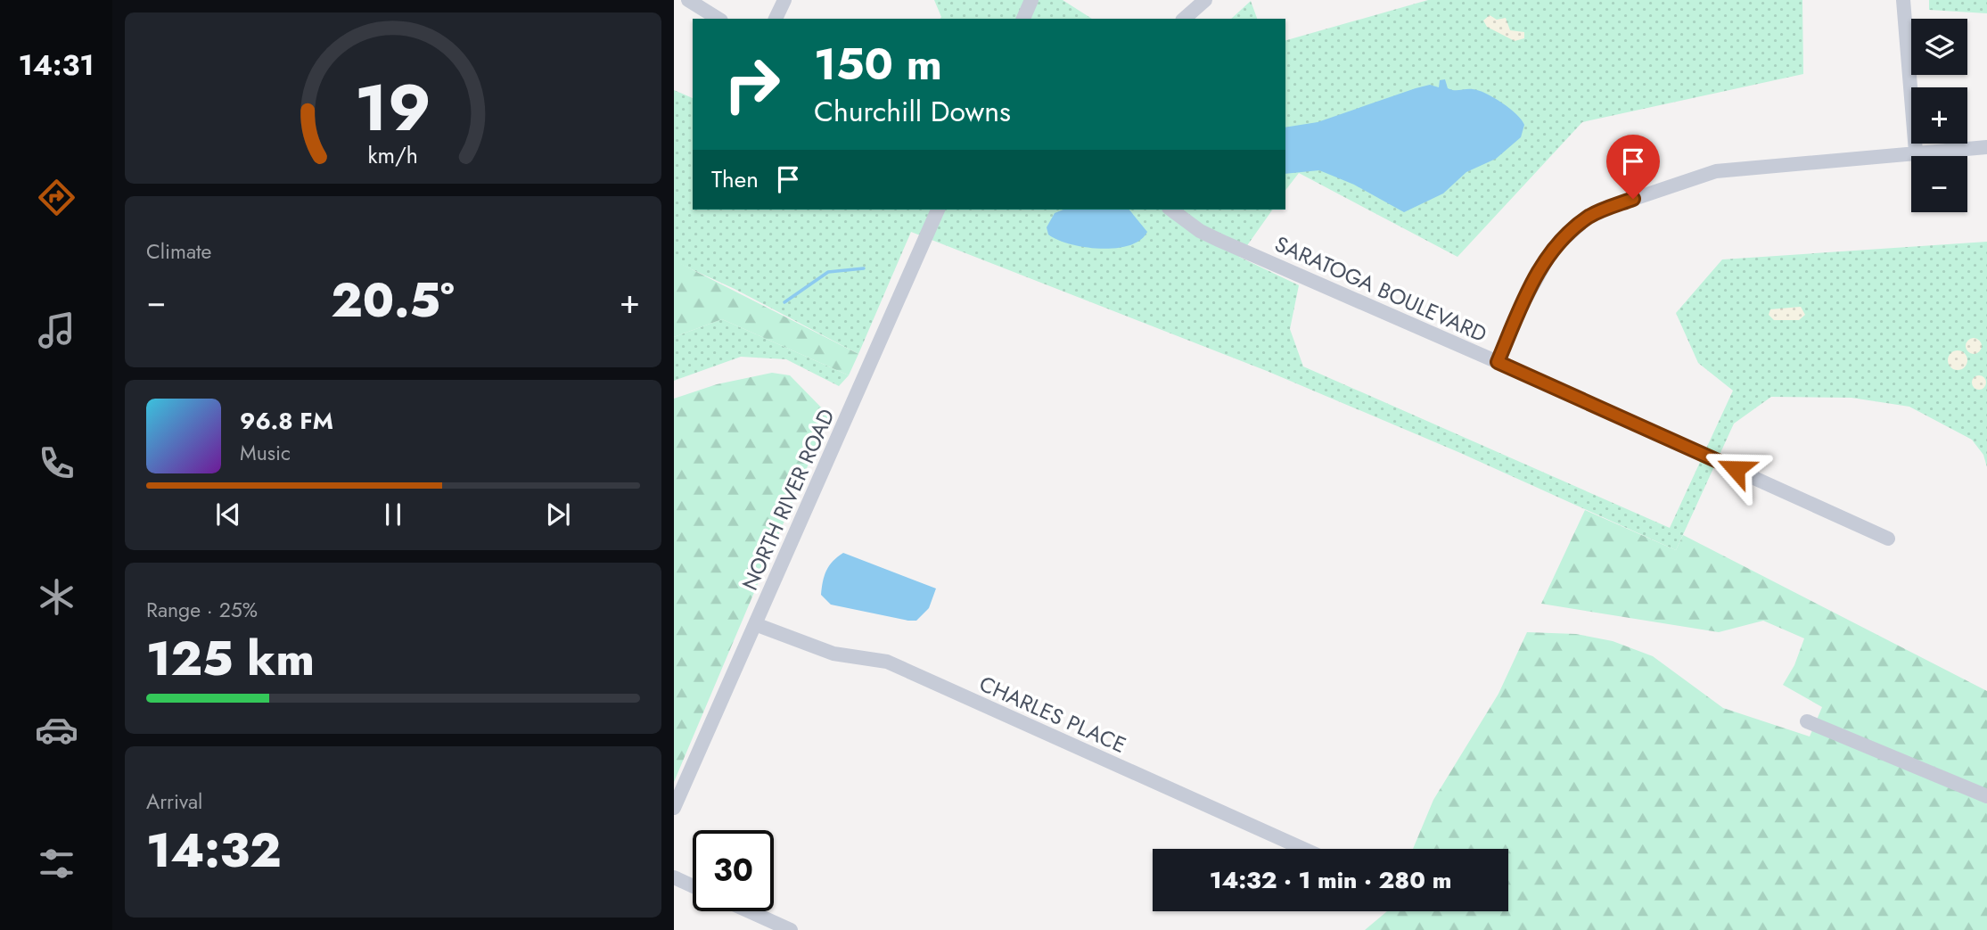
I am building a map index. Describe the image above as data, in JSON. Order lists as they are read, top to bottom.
{
  "streets": {
    "street": ["SARATOGA BOULEVARD", "NORTH RIVER ROAD", "CHARLES PLACE"]
  },
  "crossings": [
    ["NORTH RIVER ROAD", "CHARLES PLACE"]
  ],
  "page": {
    "tabs": "14:31",
    "map_buttons": ["+", "−"],
    "turn": ["150 m", "Churchill Downs"],
    "then": "Then",
    "tile": [
      "Climate",
      ["Range · 25%", "125 km"],
      ["Arrival", "14:32"]
    ],
    "heat": ["−", "20.5°", "+"],
    "song": ["96.8 FM", "Music"],
    "limit": "30",
    "trip": "14:32 · 1 min · 280 m",
    "gauge": ["19", "km/h"]
  }
}
